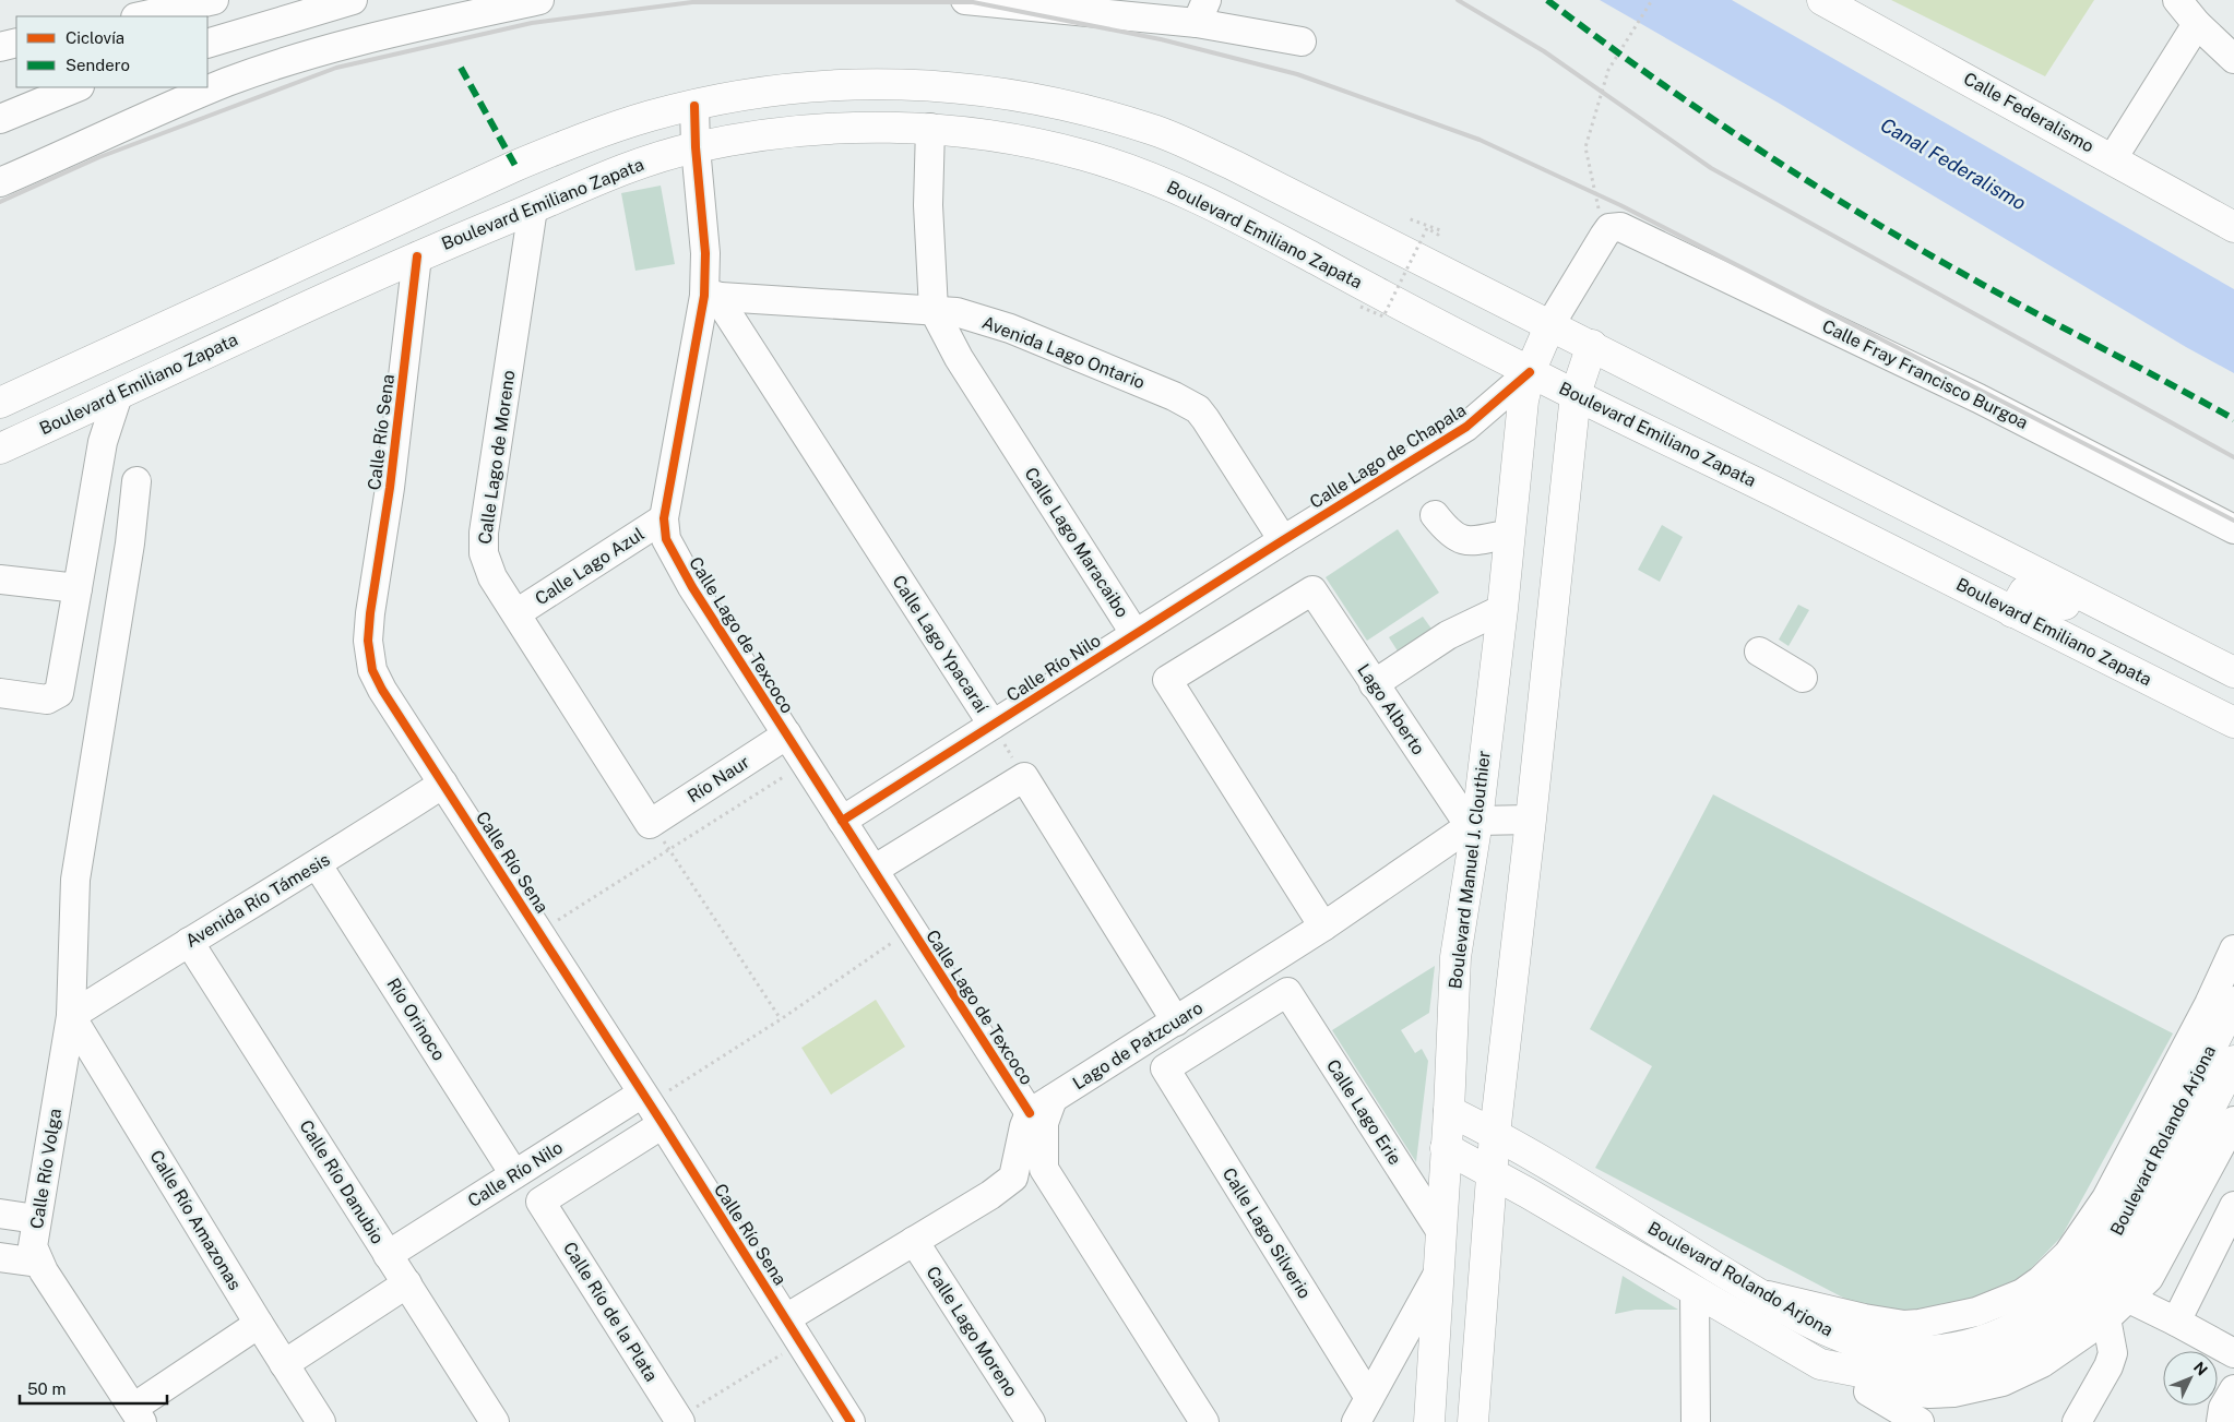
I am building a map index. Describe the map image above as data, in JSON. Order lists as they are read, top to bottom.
{
  "streets": {
    "main road": [
      "Calle Federalismo",
      "Boulevard Emiliano Zapata",
      "Boulevard Manuel J. Clouthier",
      "Boulevard Rolando Arjona"
    ],
    "street": [
      "Avenida Lago Ontario",
      "Calle Fray Francisco Burgoa",
      "Calle Río Sena",
      "Calle Lago de Chapala",
      "Calle Lago de Moreno",
      "Calle Lago Maracaibo",
      "Calle Lago Azul",
      "Calle Lago de Texcoco",
      "Calle Lago Ypacaraí",
      "Calle Río Nilo",
      "Lago Alberto",
      "Río Naur",
      "Avenida Río Támesis",
      "Río Orinoco",
      "Lago de Patzcuaro",
      "Calle Lago Erie",
      "Calle Río Volga",
      "Calle Río Danubio",
      "Calle Río Amazonas",
      "Calle Lago Silverio",
      "Calle Río de la Plata",
      "Calle Lago Moreno"
    ]
  },
  "crossings": [
    ["Boulevard Emiliano Zapata", "Calle Río Sena"],
    ["Boulevard Emiliano Zapata", "Calle Lago de Chapala"],
    ["Boulevard Emiliano Zapata", "Calle Lago de Moreno"],
    ["Boulevard Emiliano Zapata", "Calle Lago Maracaibo"],
    ["Boulevard Emiliano Zapata", "Calle Lago de Texcoco"],
    ["Boulevard Emiliano Zapata", "Boulevard Manuel J. Clouthier"],
    ["Avenida Lago Ontario", "Calle Lago de Chapala"],
    ["Avenida Lago Ontario", "Calle Lago Maracaibo"],
    ["Avenida Lago Ontario", "Calle Lago de Texcoco"],
    ["Avenida Lago Ontario", "Calle Lago Ypacaraí"],
    ["Avenida Lago Ontario", "Calle Río Nilo"],
    ["Calle Río Sena", "Calle Río Nilo"],
    ["Calle Río Sena", "Avenida Río Támesis"],
    ["Calle Lago de Chapala", "Calle Río Nilo"],
    ["Calle Lago de Chapala", "Boulevard Manuel J. Clouthier"],
    ["Calle Lago de Moreno", "Calle Lago Azul"],
    ["Calle Lago de Moreno", "Río Naur"],
    ["Calle Lago Maracaibo", "Calle Río Nilo"],
    ["Calle Lago Azul", "Calle Lago de Texcoco"],
    ["Calle Lago de Texcoco", "Calle Lago Ypacaraí"],
    ["Calle Lago de Texcoco", "Calle Río Nilo"],
    ["Calle Lago de Texcoco", "Río Naur"],
    ["Calle Lago de Texcoco", "Lago de Patzcuaro"],
    ["Calle Lago Ypacaraí", "Calle Río Nilo"],
    ["Calle Río Nilo", "Río Orinoco"],
    ["Calle Río Nilo", "Calle Río Danubio"],
    ["Calle Río Nilo", "Calle Río de la Plata"],
    ["Lago Alberto", "Boulevard Manuel J. Clouthier"],
    ["Lago Alberto", "Lago de Patzcuaro"],
    ["Boulevard Manuel J. Clouthier", "Lago de Patzcuaro"],
    ["Boulevard Manuel J. Clouthier", "Calle Lago Erie"],
    ["Boulevard Manuel J. Clouthier", "Boulevard Rolando Arjona"],
    ["Avenida Río Támesis", "Río Orinoco"],
    ["Avenida Río Támesis", "Calle Río Volga"],
    ["Avenida Río Támesis", "Calle Río Danubio"],
    ["Avenida Río Támesis", "Calle Río Amazonas"],
    ["Lago de Patzcuaro", "Calle Lago Erie"],
    ["Lago de Patzcuaro", "Calle Lago Silverio"],
    ["Calle Río Volga", "Calle Río Amazonas"]
  ],
  "water": ["Canal Federalismo"],
  "legend": ["Ciclovía", "Sendero"],
  "scale_bar": "50 m",
  "north": "top right"
}
